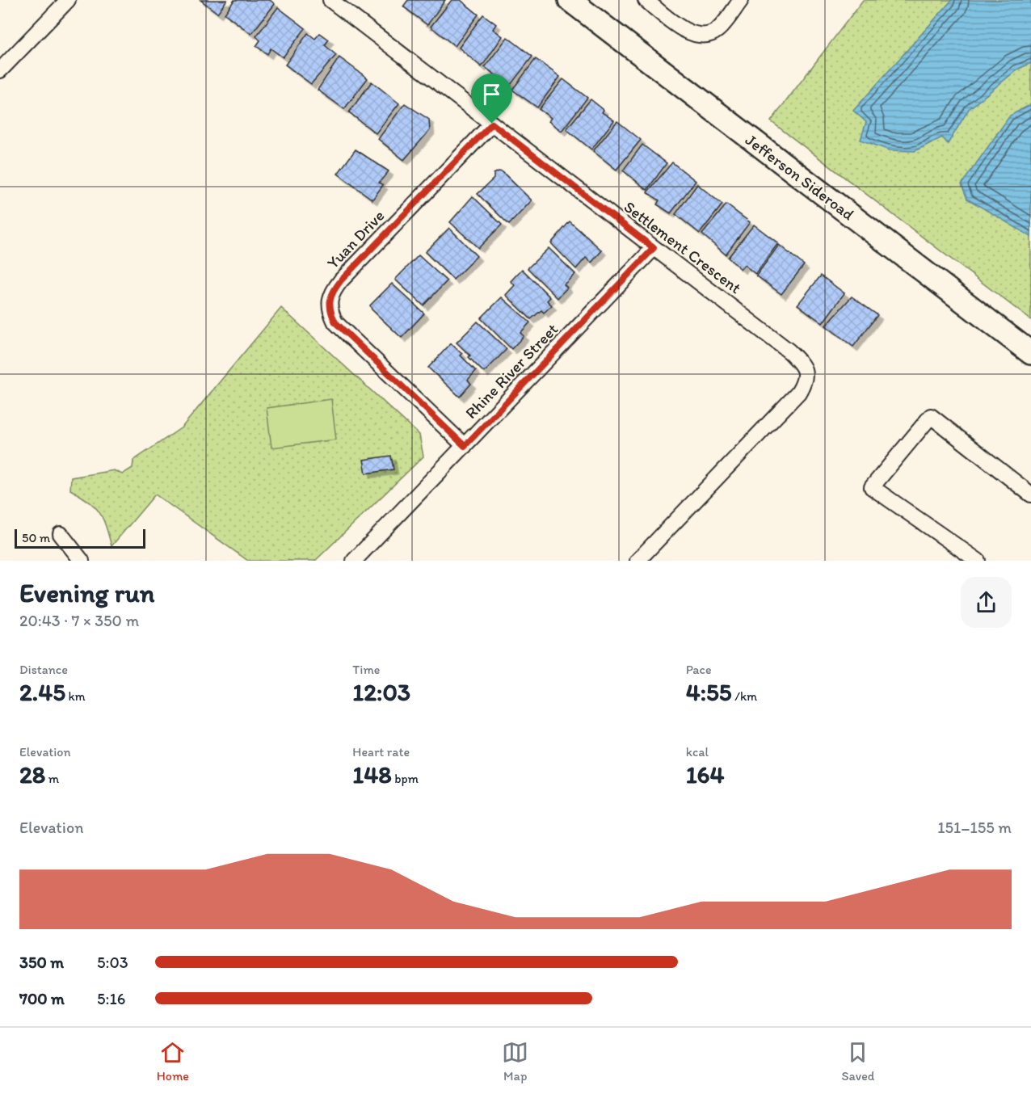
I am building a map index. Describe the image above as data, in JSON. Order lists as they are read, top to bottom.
{
  "streets": {
    "street": [
      "Jefferson Sideroad",
      "Yuan Drive",
      "Settlement Crescent",
      "Rhine River Street"
    ]
  },
  "crossings": [
    ["Yuan Drive", "Settlement Crescent"],
    ["Yuan Drive", "Rhine River Street"],
    ["Settlement Crescent", "Rhine River Street"]
  ],
  "scale_bar": "50 m",
  "page": {
    "scale": "50 m",
    "heading": ["Evening run", "20:43 · 7 × 350 m"],
    "stats": [
      ["Distance", "2.45 km"],
      ["Time", "12:03"],
      ["Pace", "4:55 /km"],
      ["Elevation", "28 m"],
      ["Heart rate", "148 bpm"],
      ["kcal", "164"]
    ],
    "chart": ["Elevation", "151–155 m"],
    "list": [
      {
        "name": "350 m",
        "note": "5:03"
      },
      {
        "name": "700 m",
        "note": "5:16"
      }
    ],
    "tabs": ["Home", "Map", "Saved"]
  }
}
